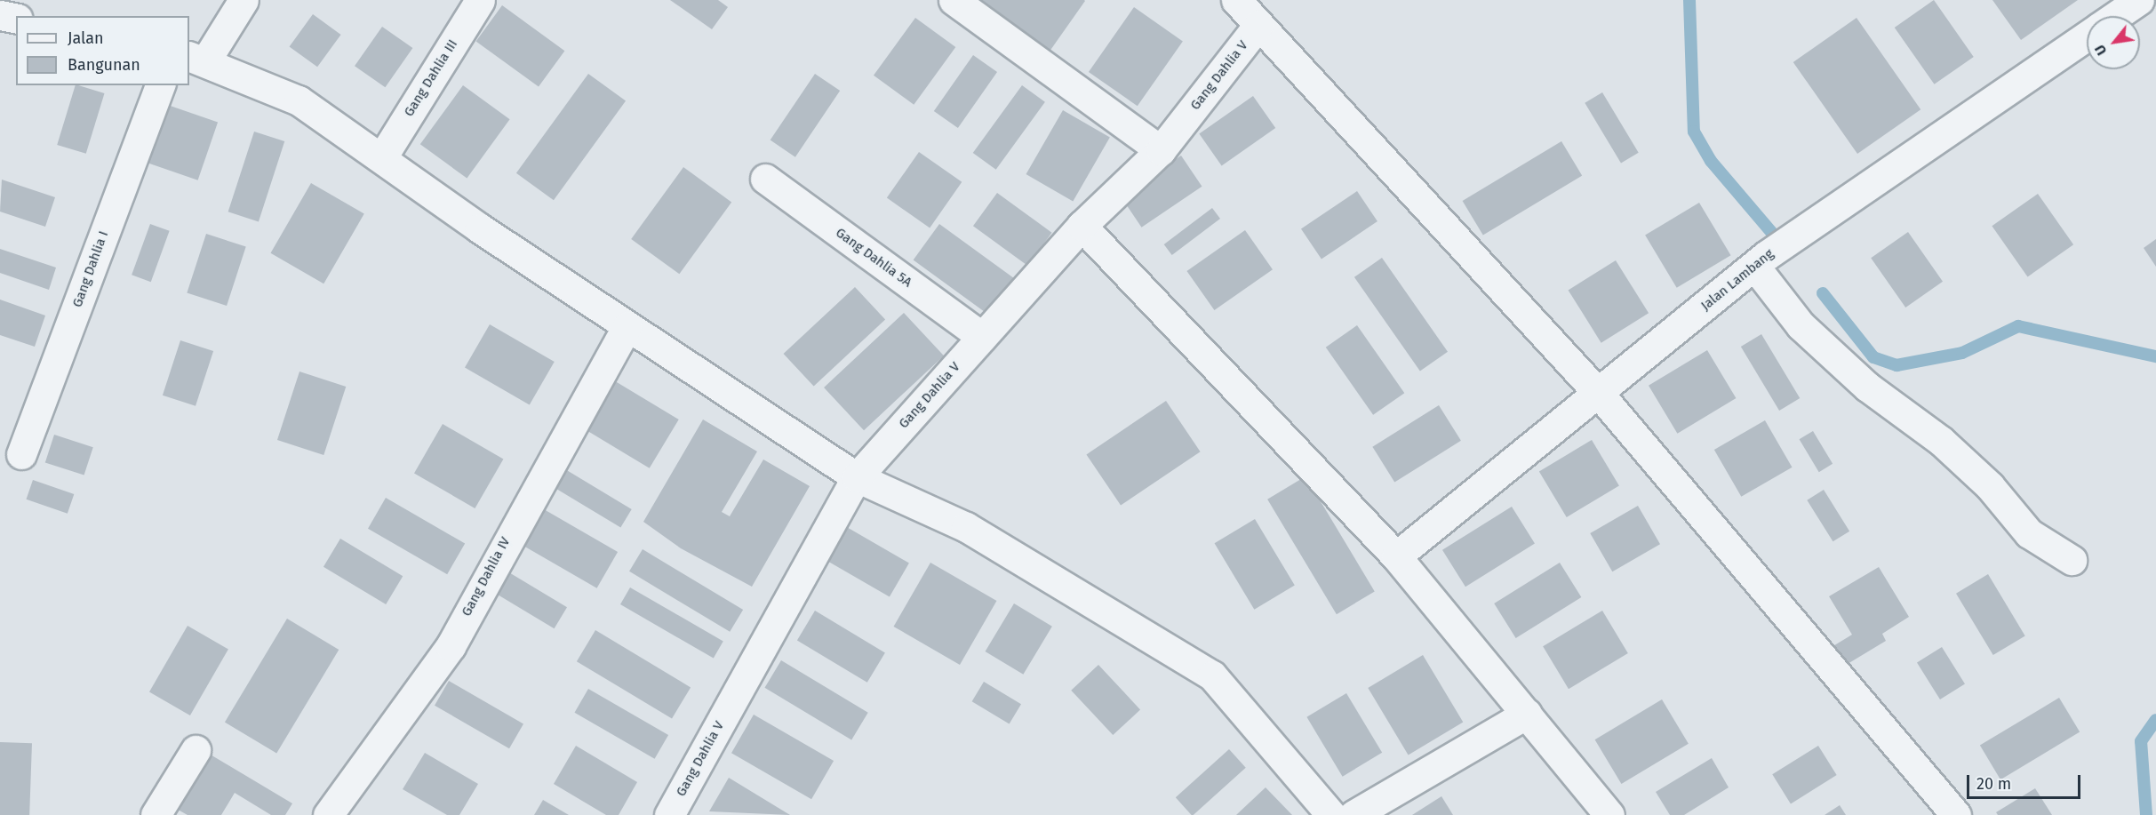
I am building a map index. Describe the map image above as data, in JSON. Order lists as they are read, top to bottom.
{
  "streets": {
    "street": [
      "Gang Dahlia V",
      "Gang Dahlia III",
      "Gang Dahlia 5A",
      "Gang Dahlia I",
      "Jalan Lambang",
      "Gang Dahlia IV"
    ]
  },
  "crossings": [
    ["Gang Dahlia V", "Gang Dahlia 5A"]
  ],
  "legend": ["Jalan", "Bangunan"],
  "scale_bar": "20 m",
  "north": "bottom left"
}
